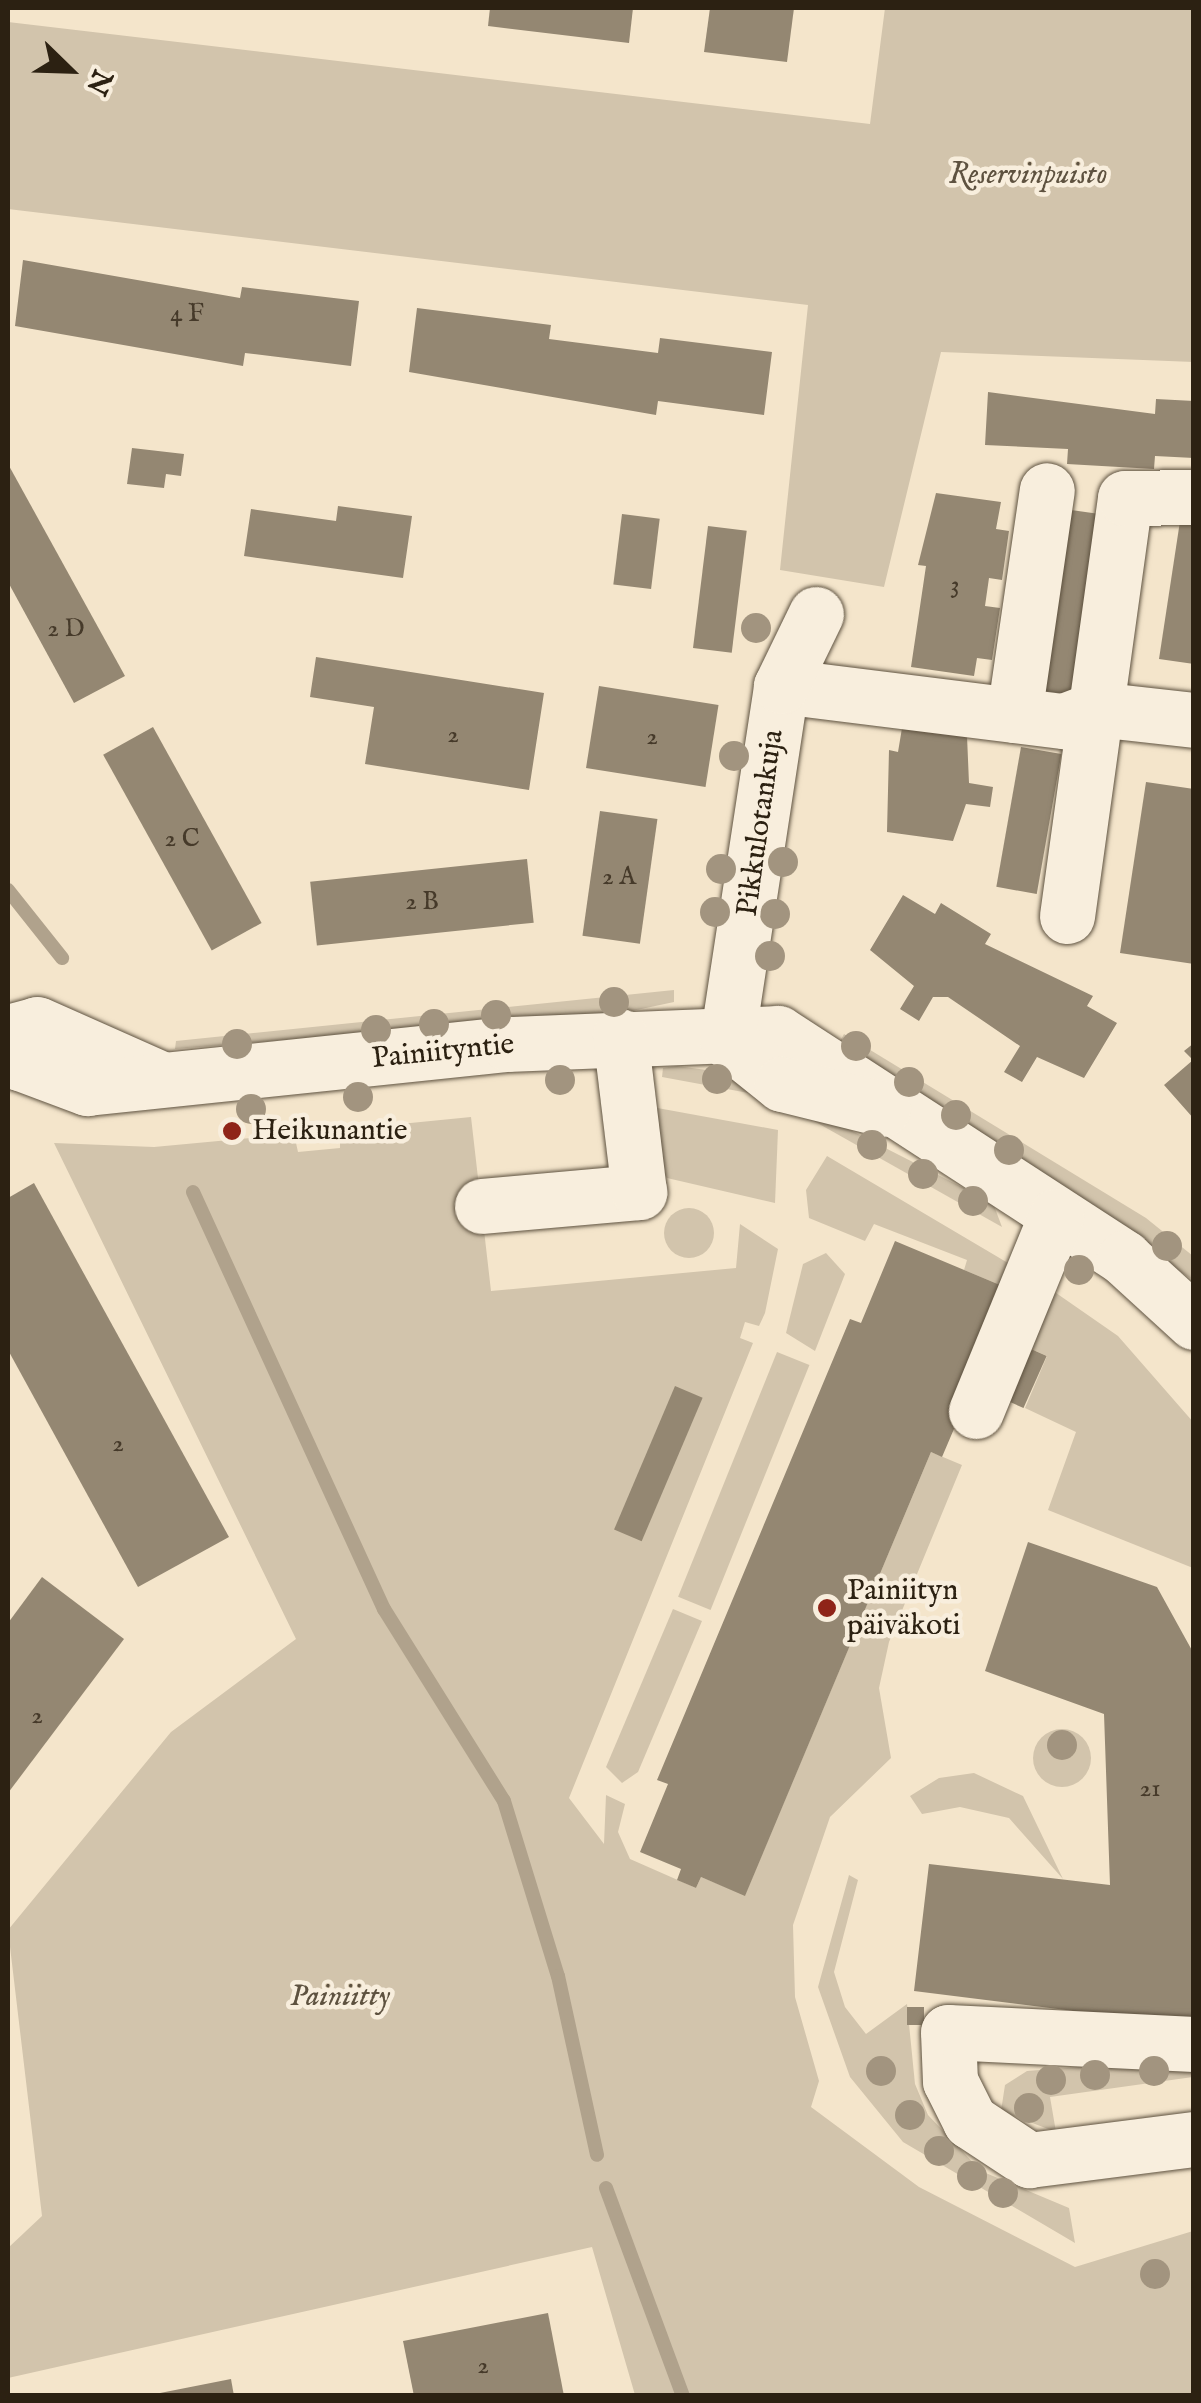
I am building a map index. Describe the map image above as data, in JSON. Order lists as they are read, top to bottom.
{
  "streets": {
    "street": ["Pikkulotankuja", "Painiityntie"]
  },
  "crossings": [
    ["Pikkulotankuja", "Painiityntie"]
  ],
  "parks": ["Reservinpuisto", "Painiitty"],
  "places": ["Heikunantie", "Painiityn päiväkoti"],
  "house_numbers": [
    "4 F",
    "3",
    "2 D",
    "2",
    "2",
    "2 C",
    "2 A",
    "2 B",
    "2",
    "2",
    "21",
    "2"
  ],
  "north": "bottom right"
}
